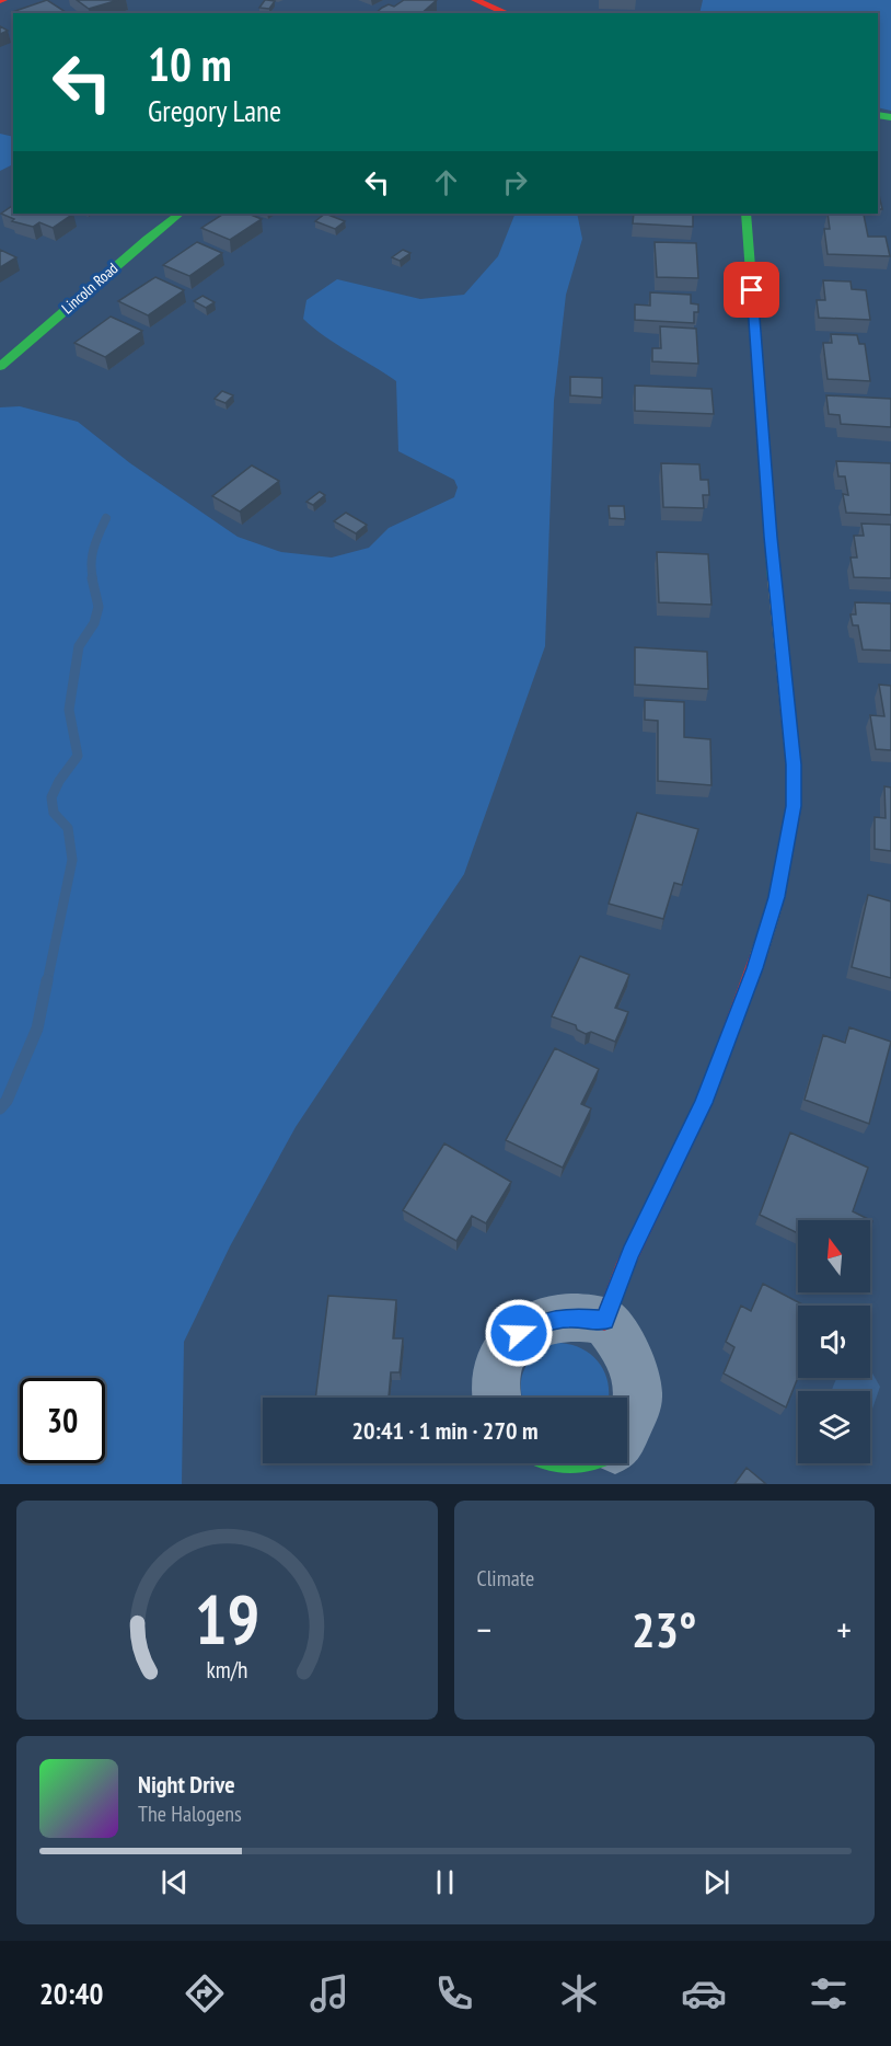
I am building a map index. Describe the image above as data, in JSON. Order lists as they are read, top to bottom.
{
  "streets": {
    "street": ["Lincoln Road"]
  },
  "north": "top",
  "page": {
    "turn": ["10 m", "Gregory Lane"],
    "limit": "30",
    "trip": "20:41 · 1 min · 270 m",
    "tile": "Climate",
    "heat": ["−", "23°", "+"],
    "song": ["Night Drive", "The Halogens"],
    "tabs": "20:40",
    "gauge": ["19", "km/h"]
  }
}
